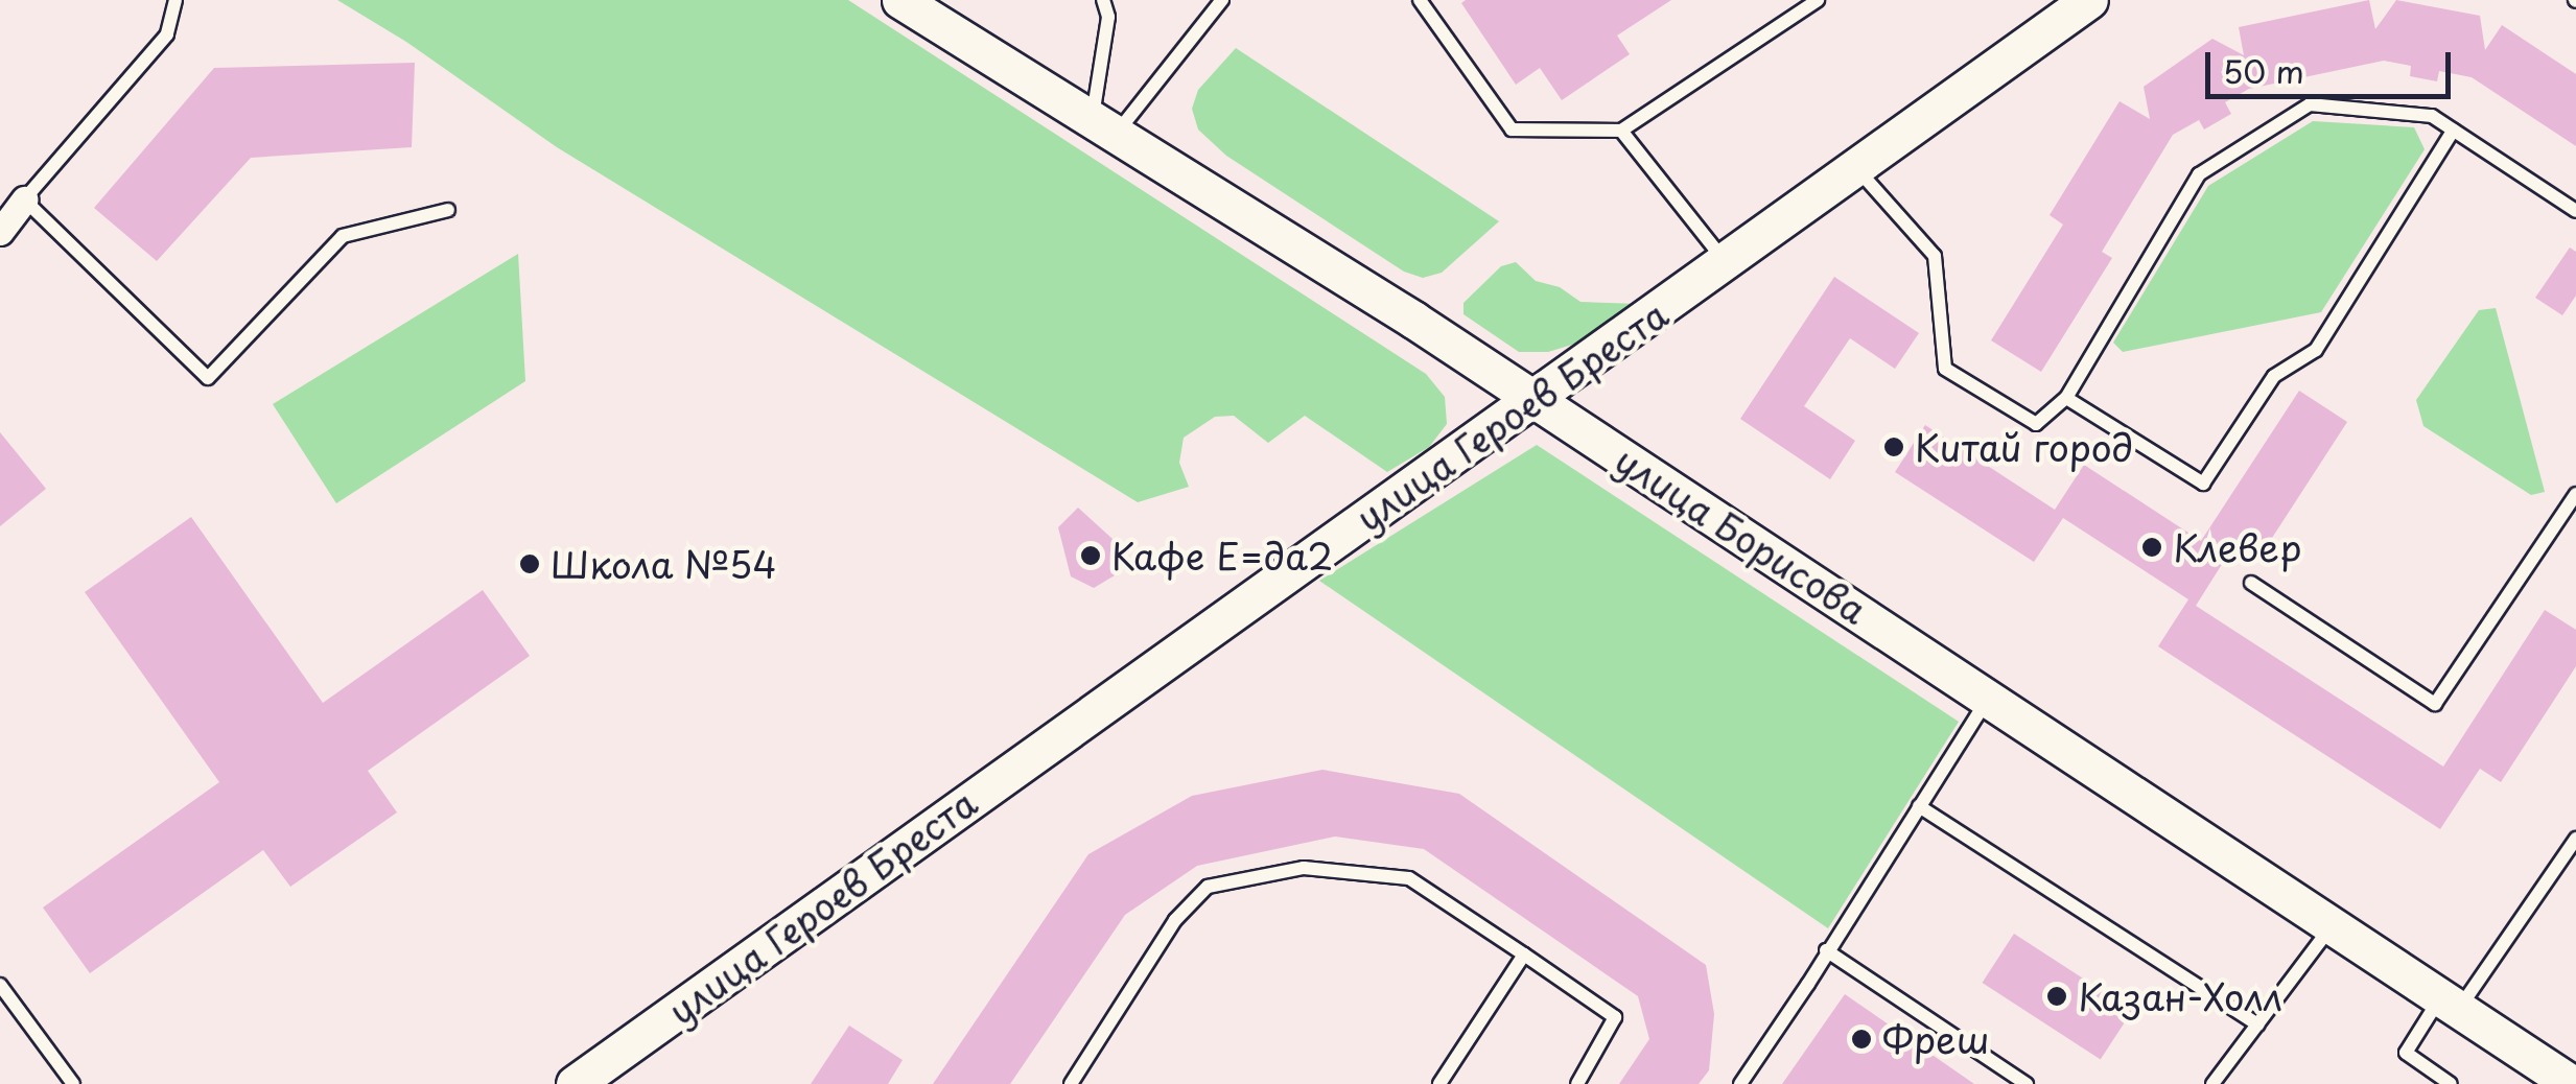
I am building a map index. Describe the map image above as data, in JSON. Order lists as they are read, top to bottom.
{
  "streets": {
    "main road": ["улица Героев Бреста", "улица Борисова"]
  },
  "crossings": [
    ["улица Героев Бреста", "улица Борисова"]
  ],
  "places": [
    "Китай город",
    "Клевер",
    "Кафе Е=да2",
    "Школа №54",
    "Казан-Холл",
    "Фреш"
  ],
  "scale_bar": "50 m"
}
